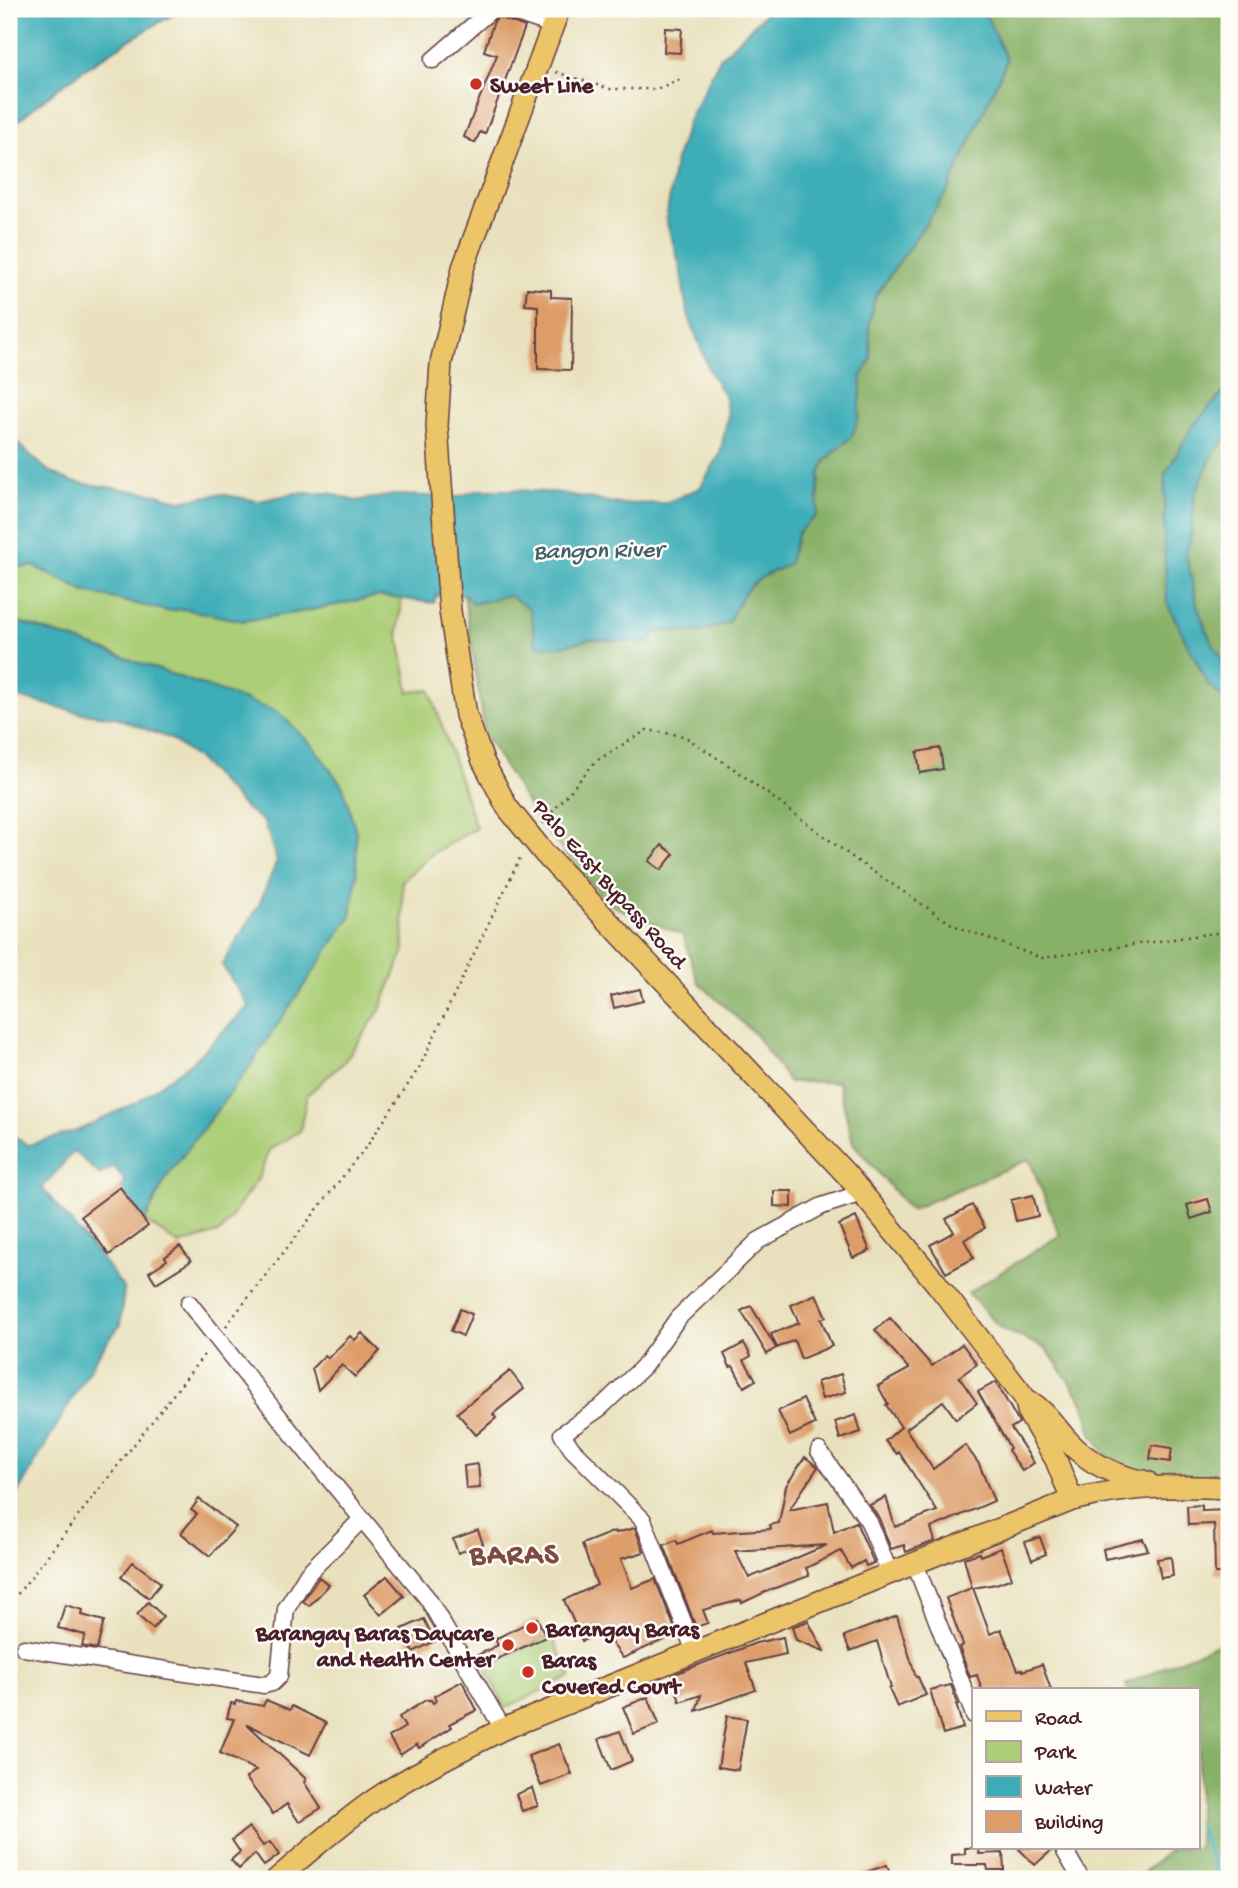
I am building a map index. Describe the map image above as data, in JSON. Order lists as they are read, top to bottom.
{
  "streets": {
    "main road": ["Palo East Bypass Road"]
  },
  "districts": ["BARAS"],
  "water": ["Bangon River"],
  "places": [
    "Sweet Line",
    "Barangay Baras",
    "Barangay Baras Daycare and Health Center",
    "Baras Covered Court"
  ],
  "legend": [
    "Road",
    "Park",
    "Water",
    "Building"
  ]
}
